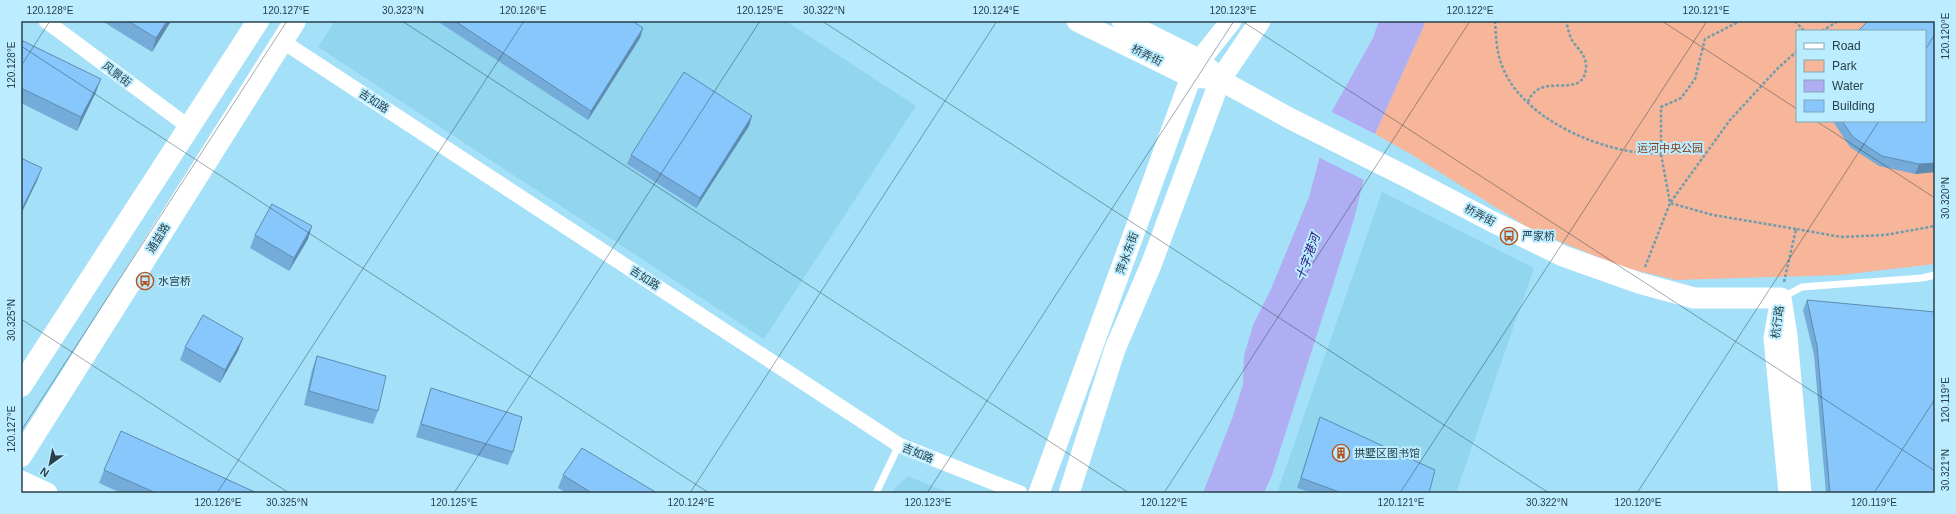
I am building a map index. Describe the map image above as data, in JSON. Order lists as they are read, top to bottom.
{
  "streets": {
    "main road": ["通益路"],
    "street": [
      "桥弄街",
      "风景街",
      "吉如路",
      "萍水东街",
      "杭行路"
    ]
  },
  "crossings": [
    ["桥弄街", "萍水东街"],
    ["桥弄街", "杭行路"],
    ["吉如路", "通益路"]
  ],
  "water": ["十字港河"],
  "parks": ["运河中央公园"],
  "places": {
    "bus stop": ["严家桥", "水宫桥"],
    "building": ["拱墅区图书馆"]
  },
  "legend": [
    "Road",
    "Park",
    "Water",
    "Building"
  ],
  "north": "bottom left",
  "coordinates": [
    "120.128°E",
    "120.127°E",
    "30.323°N",
    "120.126°E",
    "120.125°E",
    "30.322°N",
    "120.124°E",
    "120.123°E",
    "120.122°E",
    "120.121°E",
    "120.120°E",
    "30.320°N",
    "30.325°N",
    "120.119°E",
    "30.321°N"
  ]
}
